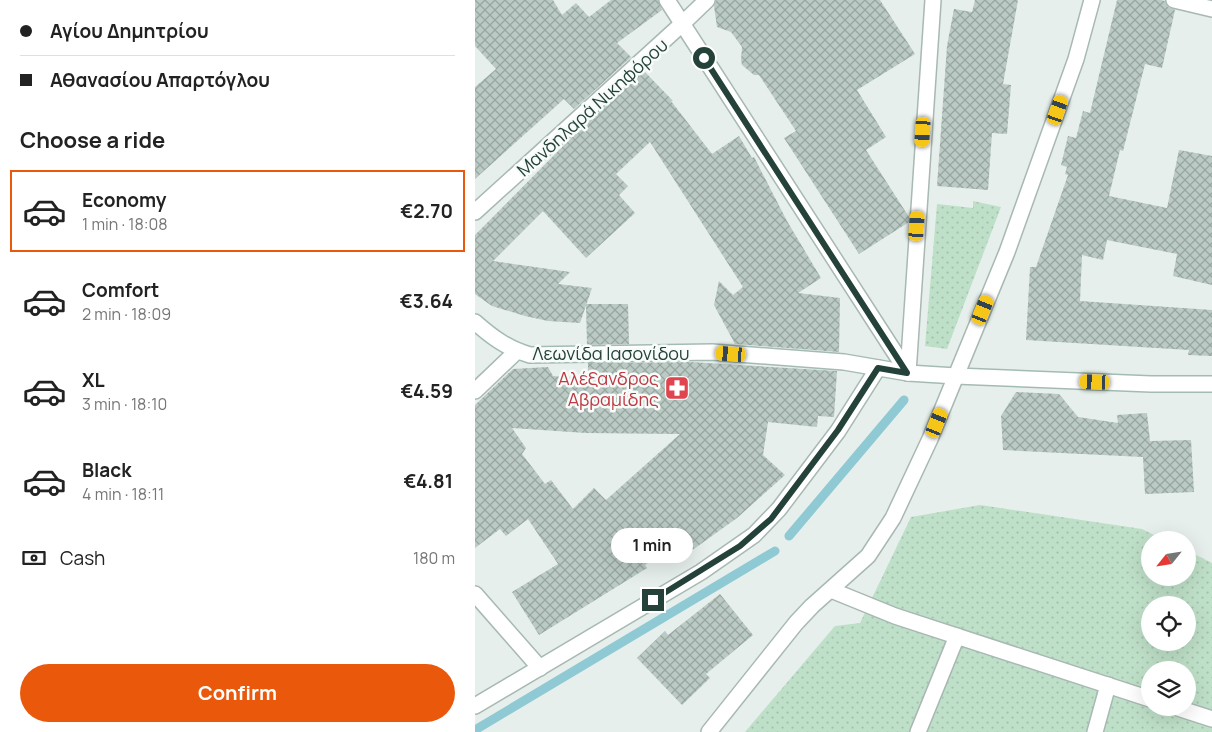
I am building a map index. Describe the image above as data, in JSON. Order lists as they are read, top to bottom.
{
  "streets": {
    "street": ["Μανδηλαρά Νικηφόρου", "Λεωνίδα Ιασονίδου"]
  },
  "places": {
    "pharmacy": ["Αλέξανδρος Αβραμίδης"]
  },
  "north": "bottom left",
  "page": {
    "banner": ["Αγίου Δημητρίου", "Αθανασίου Απαρτόγλου"],
    "heading": "Choose a ride",
    "list": [
      {
        "name": "Economy",
        "note": "1 min · 18:08",
        "value": "€2.70"
      },
      {
        "name": "Comfort",
        "note": "2 min · 18:09",
        "value": "€3.64"
      },
      {
        "name": "XL",
        "note": "3 min · 18:10",
        "value": "€4.59"
      },
      {
        "name": "Black",
        "note": "4 min · 18:11",
        "value": "€4.81"
      }
    ],
    "bubble": "1 min",
    "pay": ["Cash", "180 m"],
    "buttons": "Confirm"
  }
}
